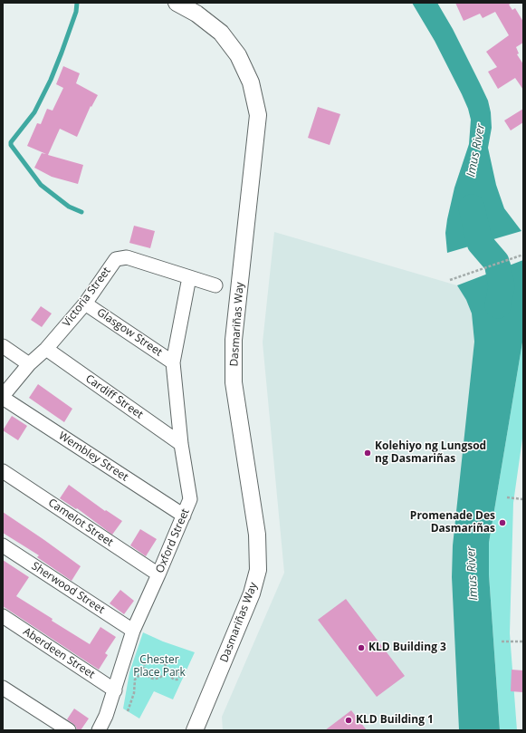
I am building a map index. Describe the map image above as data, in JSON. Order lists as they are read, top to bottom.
{
  "streets": {
    "street": [
      "Victoria Street",
      "Dasmariñas Way",
      "Glasgow Street",
      "Cardiff Street",
      "Wembley Street",
      "Camelot Street",
      "Oxford Street",
      "Sherwood Street",
      "Aberdeen Street"
    ]
  },
  "crossings": [
    ["Victoria Street", "Glasgow Street"],
    ["Victoria Street", "Cardiff Street"],
    ["Victoria Street", "Wembley Street"],
    ["Victoria Street", "Oxford Street"],
    ["Glasgow Street", "Oxford Street"],
    ["Cardiff Street", "Oxford Street"],
    ["Wembley Street", "Oxford Street"],
    ["Camelot Street", "Oxford Street"],
    ["Oxford Street", "Sherwood Street"],
    ["Oxford Street", "Aberdeen Street"]
  ],
  "water": ["Imus River"],
  "parks": ["Chester Place Park"],
  "places": [
    "Kolehiyo ng Lungsod ng Dasmariñas",
    "Promenade Des Dasmariñas",
    "KLD Building 3",
    "KLD Building 1"
  ]
}
